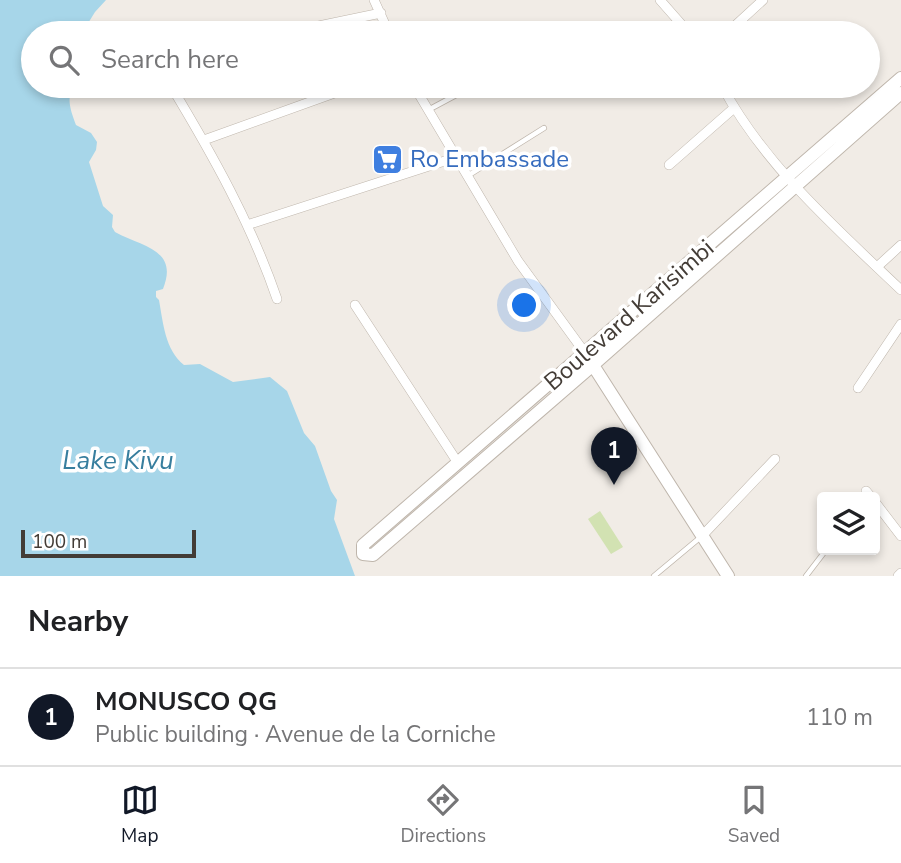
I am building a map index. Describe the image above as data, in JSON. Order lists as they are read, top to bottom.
{
  "streets": {
    "street": ["Boulevard Karisimbi"]
  },
  "water": ["Lake Kivu"],
  "places": {
    "supermarket": ["Ro Embassade"]
  },
  "scale_bar": "100 m",
  "page": {
    "search": "Search here",
    "pins": "1",
    "scale": "100 m",
    "heading": "Nearby",
    "list": [
      {
        "mark": "1",
        "name": "MONUSCO QG",
        "note": "Public building · Avenue de la Corniche",
        "value": "110 m"
      }
    ],
    "nav": ["Map", "Directions", "Saved"]
  }
}
